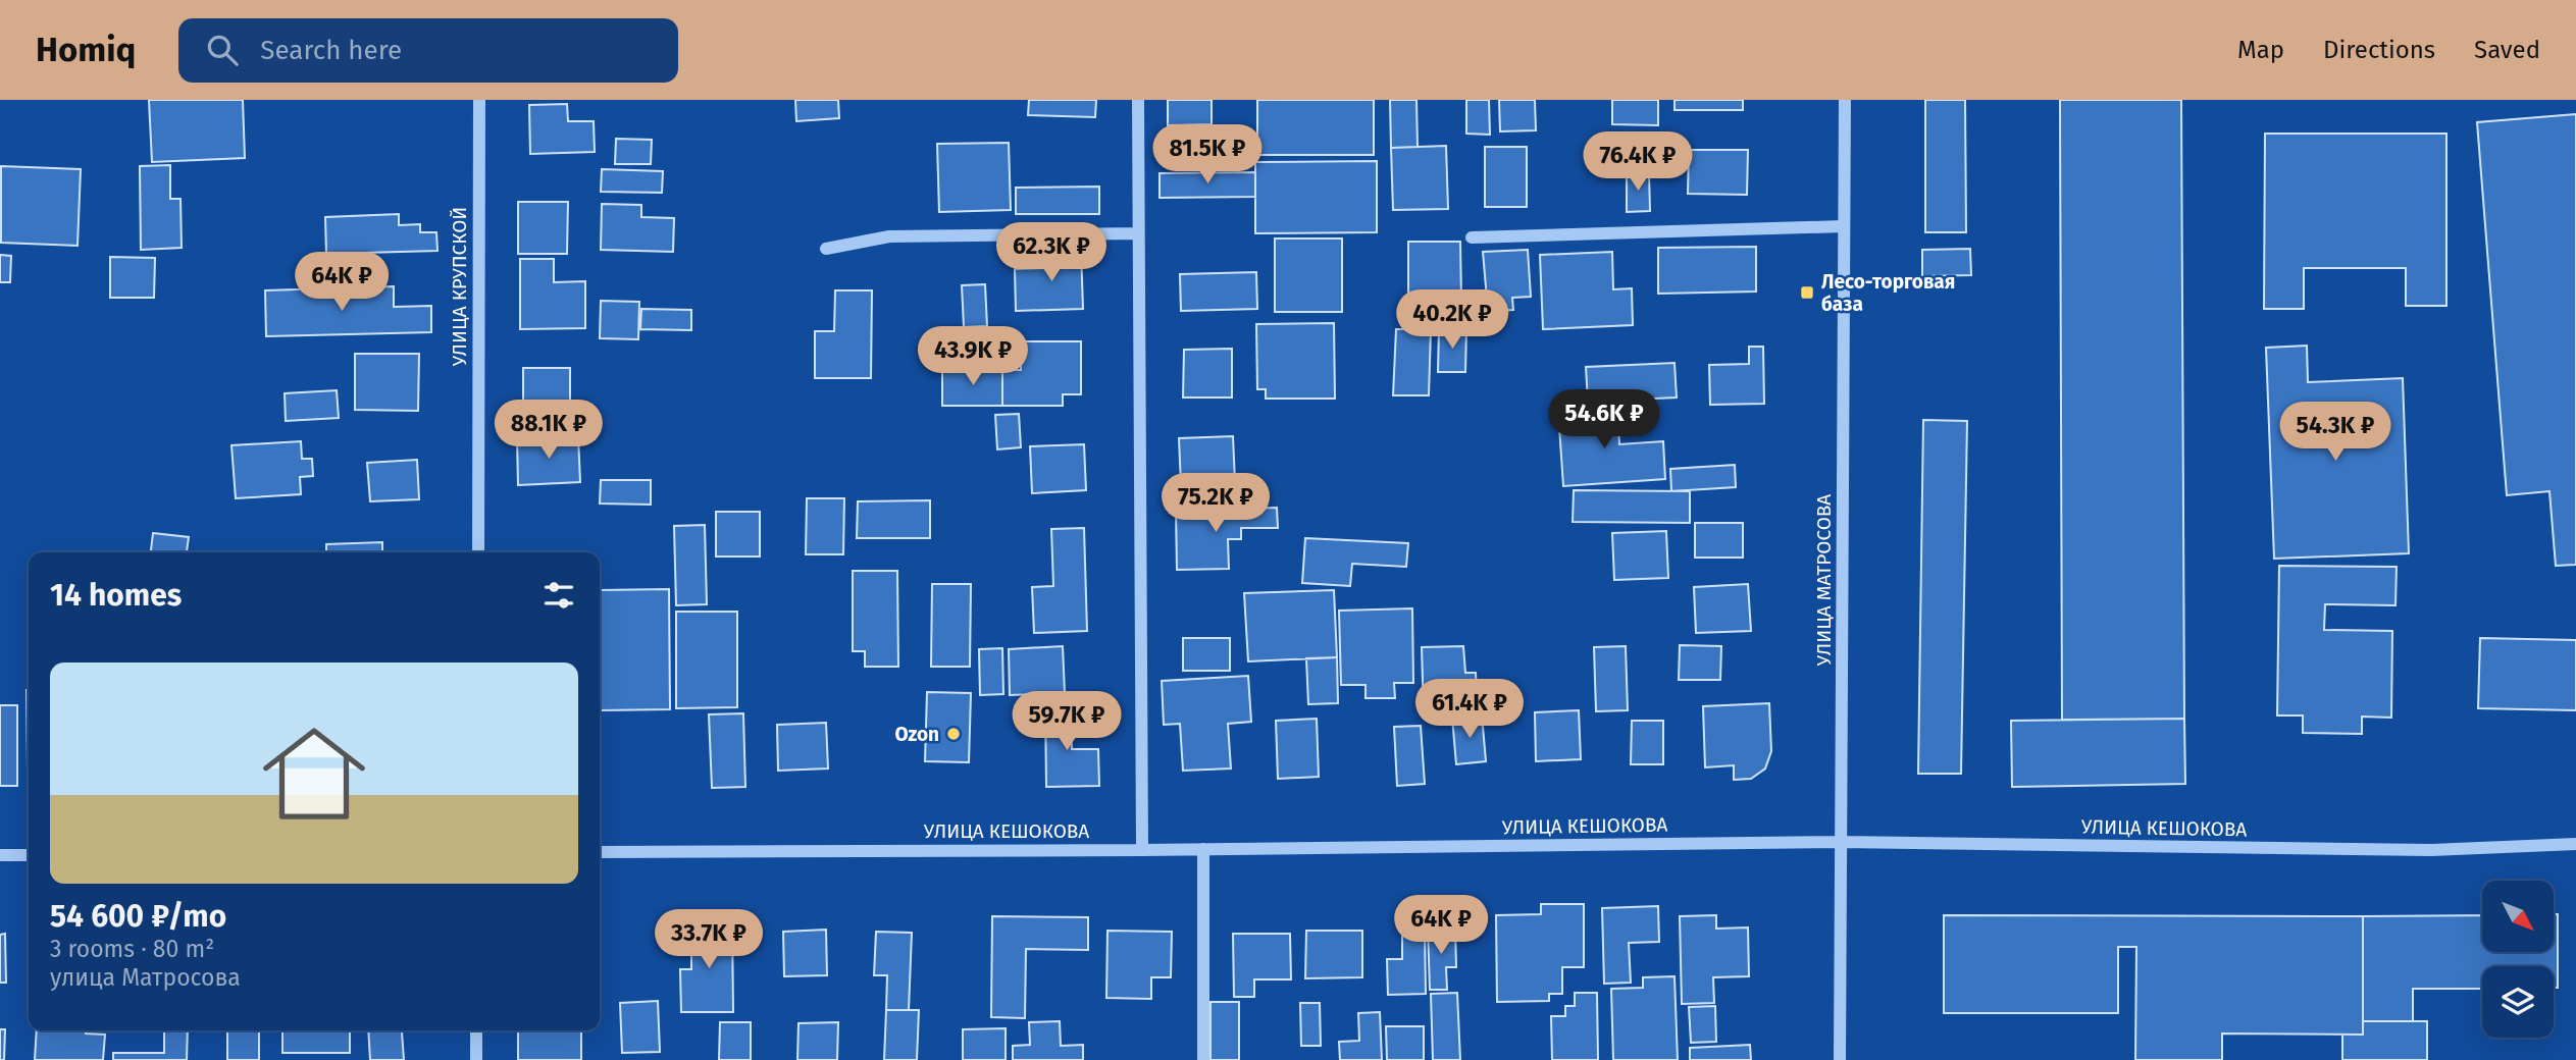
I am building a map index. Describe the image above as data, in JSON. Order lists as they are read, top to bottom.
{
  "streets": {
    "street": ["УЛИЦА КРУПСКОЙ", "УЛИЦА МАТРОСОВА", "УЛИЦА КЕШОКОВА"]
  },
  "crossings": [
    ["УЛИЦА МАТРОСОВА", "УЛИЦА КЕШОКОВА"]
  ],
  "places": {
    "transit": ["Лесо-торговая база"],
    "other": ["Ozon"]
  },
  "north": "bottom right",
  "page": {
    "header": "Homiq",
    "search": "Search here",
    "nav": ["Map", "Directions", "Saved"],
    "price": [
      "81.5K ₽",
      "76.4K ₽",
      "62.3K ₽",
      "64K ₽",
      "40.2K ₽",
      "43.9K ₽",
      "54.6K ₽",
      "88.1K ₽",
      "54.3K ₽",
      "75.2K ₽",
      "61.4K ₽",
      "59.7K ₽",
      "64K ₽",
      "33.7K ₽"
    ],
    "heading": "14 homes",
    "list": [
      {
        "name": "54 600 ₽/mo",
        "note": "3 rooms · 80 m² · улица Матросова"
      }
    ]
  }
}
